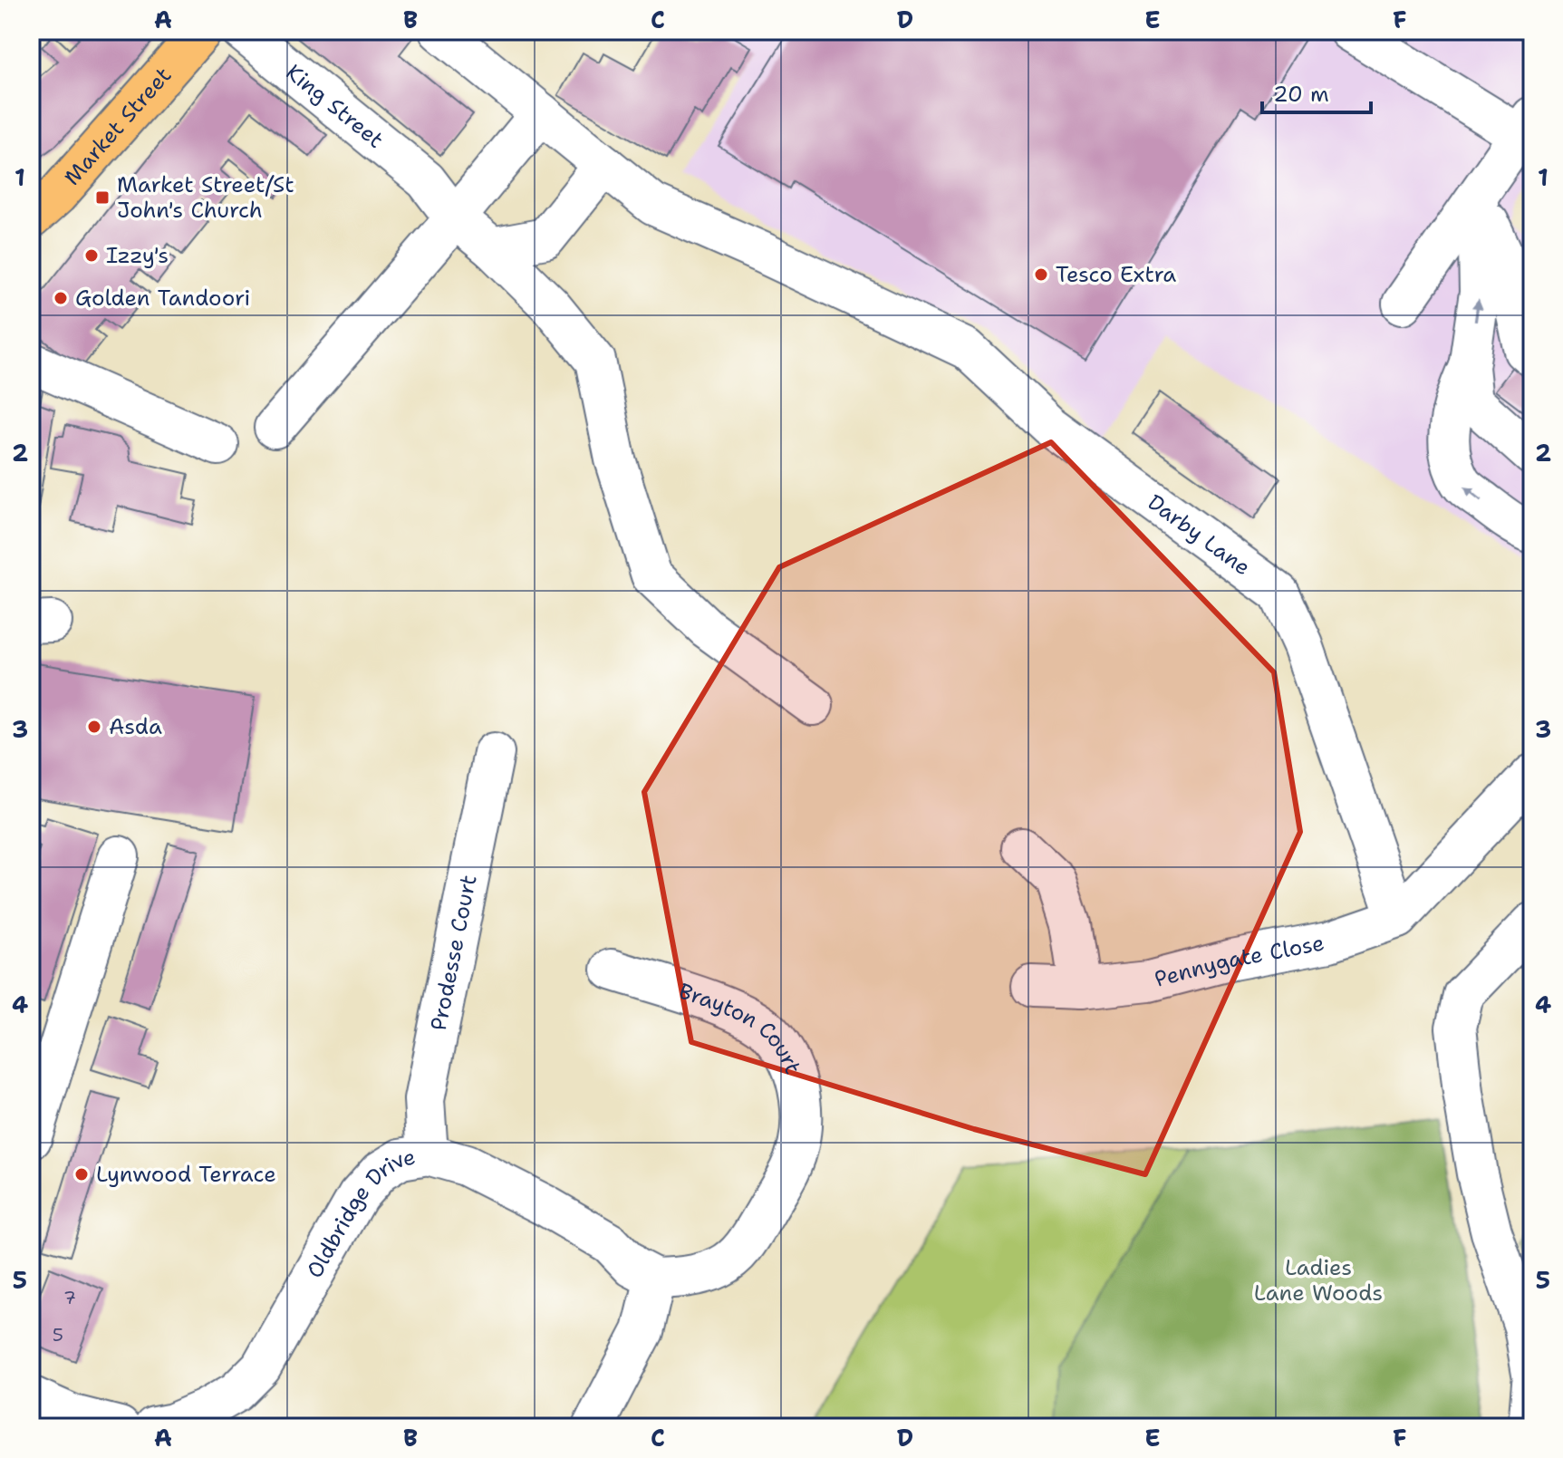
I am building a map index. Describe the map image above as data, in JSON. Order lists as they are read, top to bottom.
{
  "streets": {
    "highway": ["Market Street"],
    "street": [
      "King Street",
      "Darby Lane",
      "Prodesse Court",
      "Pennygate Close",
      "Brayton Court",
      "Oldbridge Drive"
    ]
  },
  "crossings": [
    ["Darby Lane", "Pennygate Close"],
    ["Prodesse Court", "Oldbridge Drive"],
    ["Brayton Court", "Oldbridge Drive"]
  ],
  "parks": ["Ladies Lane Woods"],
  "places": {
    "transit": ["Market Street/St John's Church"],
    "other": [
      "Izzy's",
      "Tesco Extra",
      "Golden Tandoori",
      "Asda",
      "Lynwood Terrace"
    ]
  },
  "house_numbers": ["7", "5"],
  "scale_bar": "20 m",
  "grid": {
    "columns": [
      "A",
      "B",
      "C",
      "D",
      "E",
      "F"
    ],
    "rows": [
      "1",
      "2",
      "3",
      "4",
      "5"
    ]
  }
}
